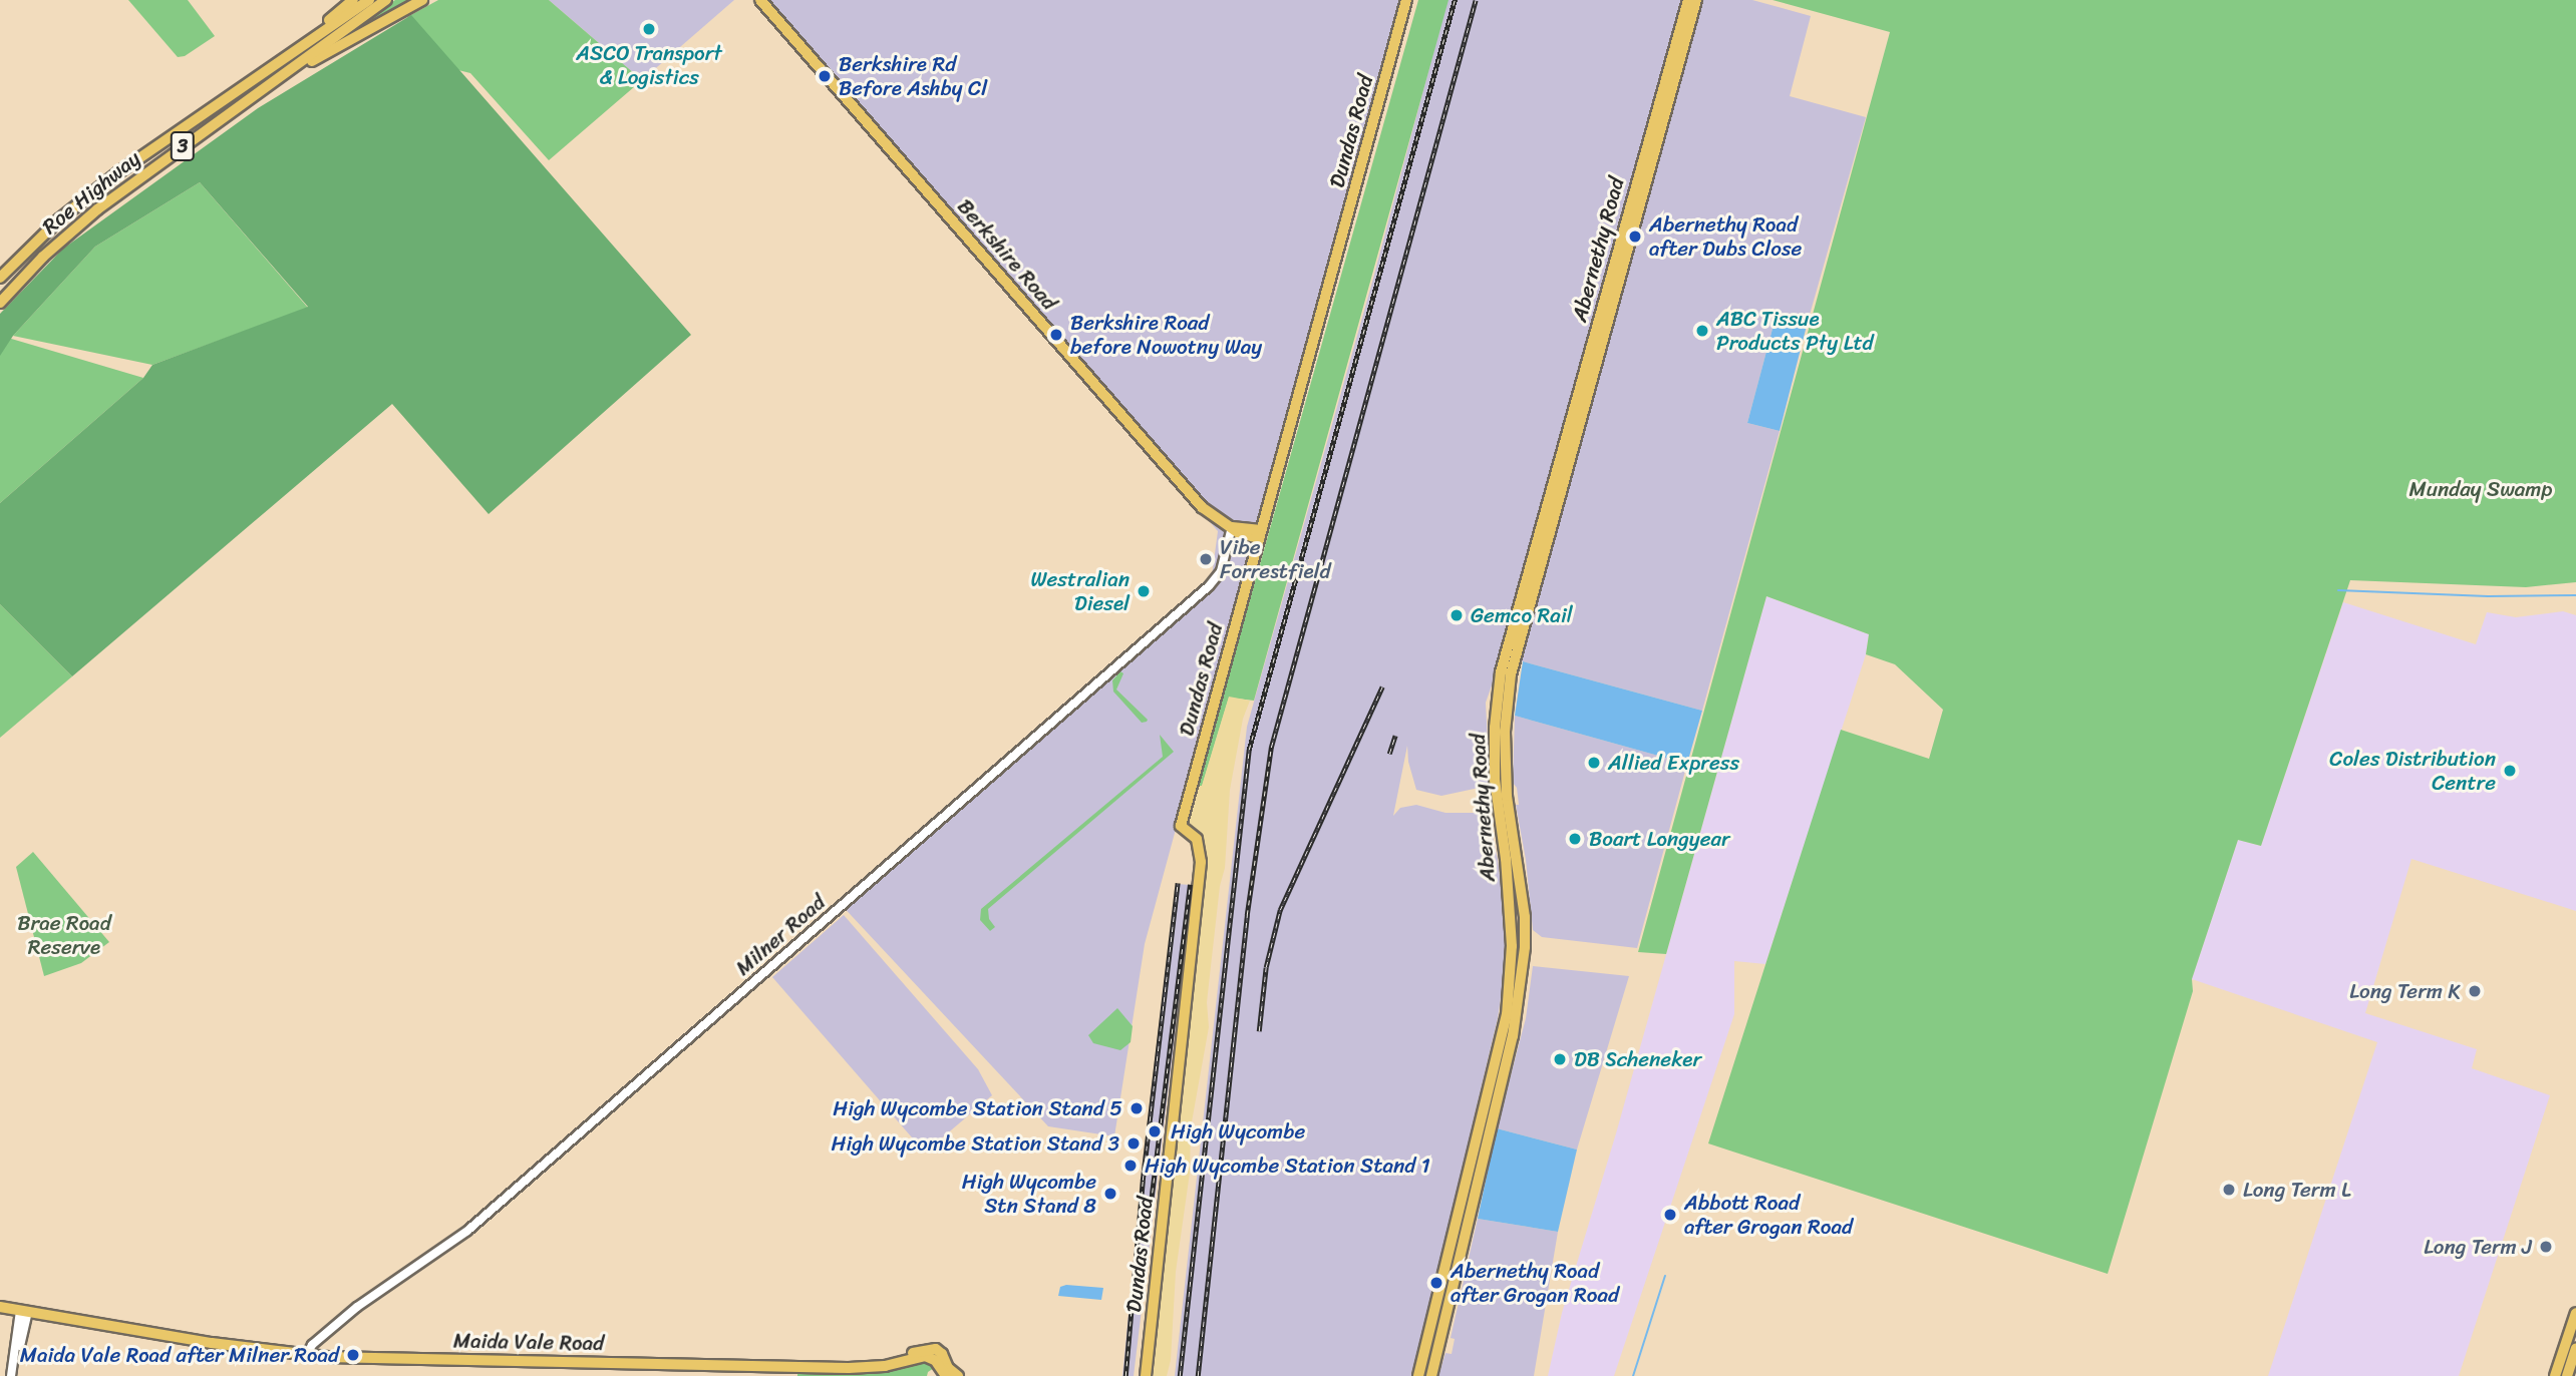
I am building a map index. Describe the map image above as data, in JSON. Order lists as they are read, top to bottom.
{
  "streets": {
    "highway": ["3", "Roe Highway"],
    "main road": [
      "Dundas Road",
      "Abernethy Road",
      "Berkshire Road",
      "Maida Vale Road"
    ],
    "street": ["Milner Road"]
  },
  "crossings": [
    ["Dundas Road", "Berkshire Road"],
    ["Berkshire Road", "Milner Road"],
    ["Milner Road", "Maida Vale Road"]
  ],
  "parks": ["Munday Swamp", "Brae Road Reserve"],
  "places": [
    "ASCO Transport & Logistics",
    "Berkshire Rd Before Ashby Cl",
    "Abernethy Road after Dubs Close",
    "ABC Tissue Products Pty Ltd",
    "Berkshire Road before Nowotny Way",
    "Vibe Forrestfield",
    "Westralian Diesel",
    "Gemco Rail",
    "Allied Express",
    "Coles Distribution Centre",
    "Boart Longyear",
    "Long Term K",
    "DB Scheneker",
    "High Wycombe Station Stand 5",
    "High Wycombe",
    "High Wycombe Station Stand 3",
    "High Wycombe Station Stand 1",
    "Long Term L",
    "High Wycombe Stn Stand 8",
    "Abbott Road after Grogan Road",
    "Long Term J",
    "Abernethy Road after Grogan Road",
    "Maida Vale Road after Milner Road"
  ]
}
